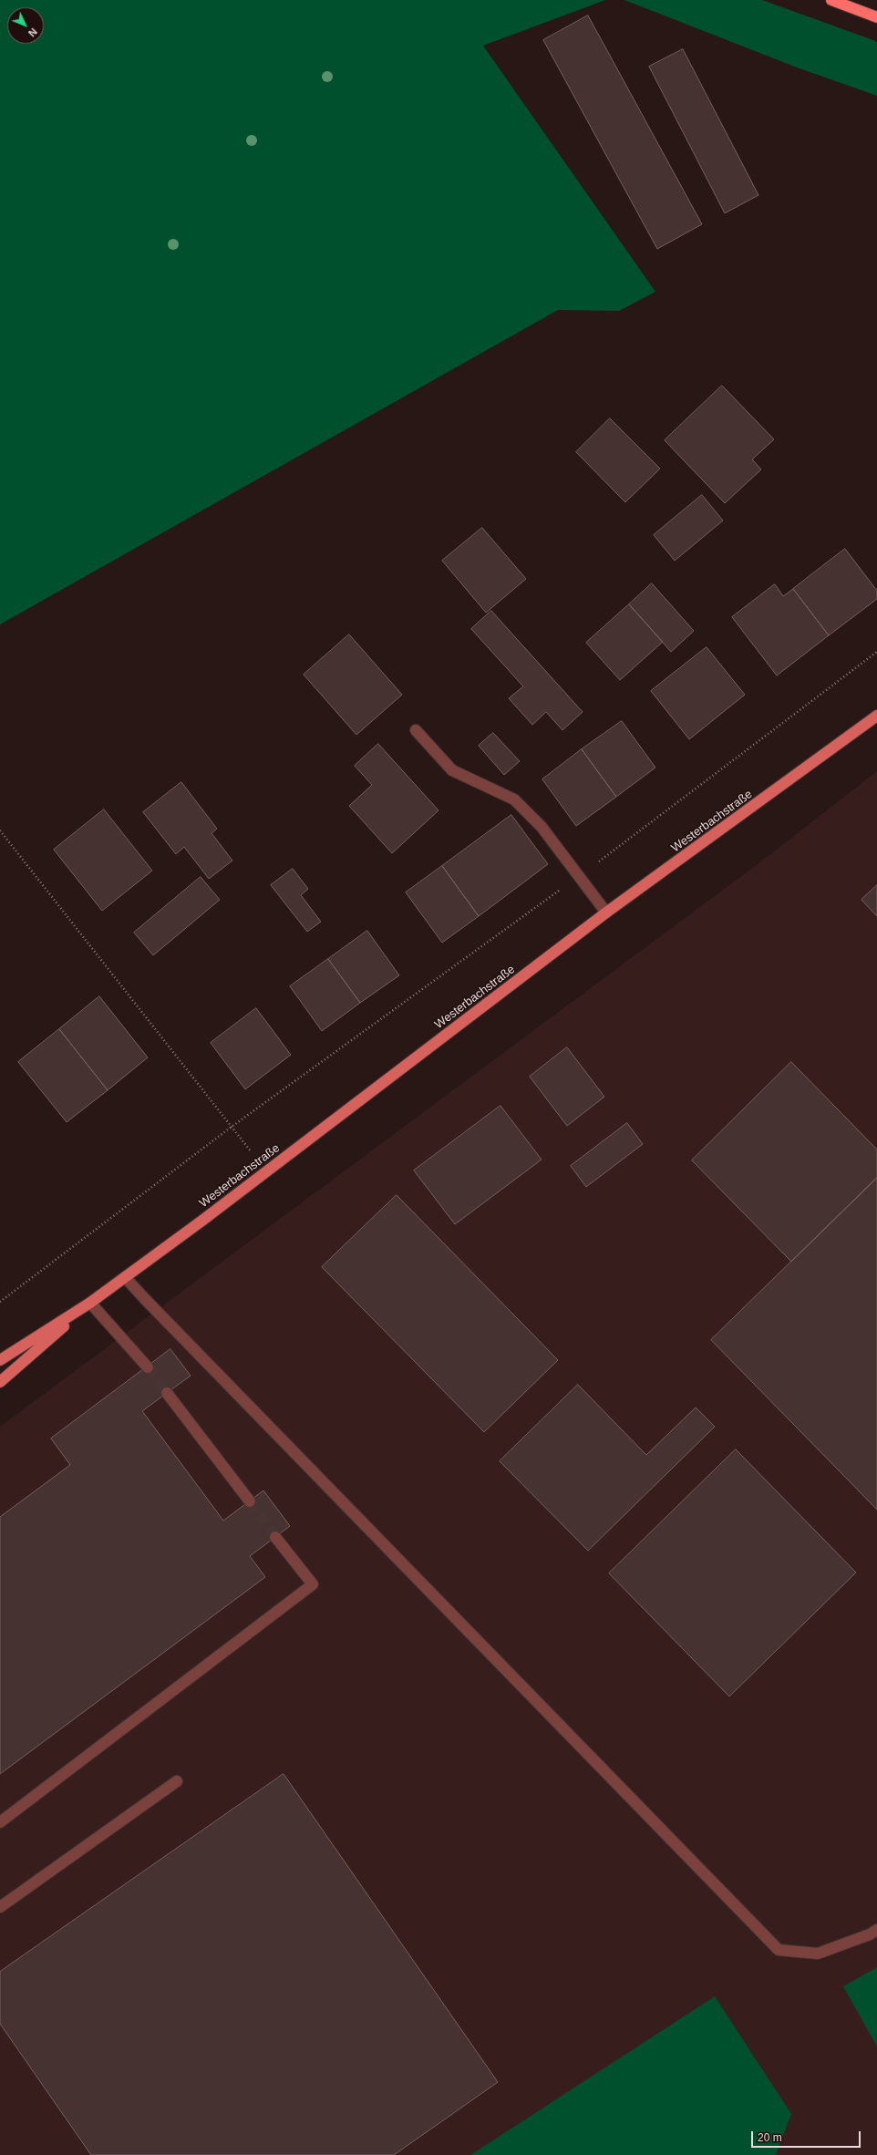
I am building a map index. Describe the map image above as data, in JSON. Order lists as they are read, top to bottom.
{
  "streets": {
    "main road": ["Westerbachstraße"]
  },
  "scale_bar": "20 m",
  "north": "bottom right"
}
